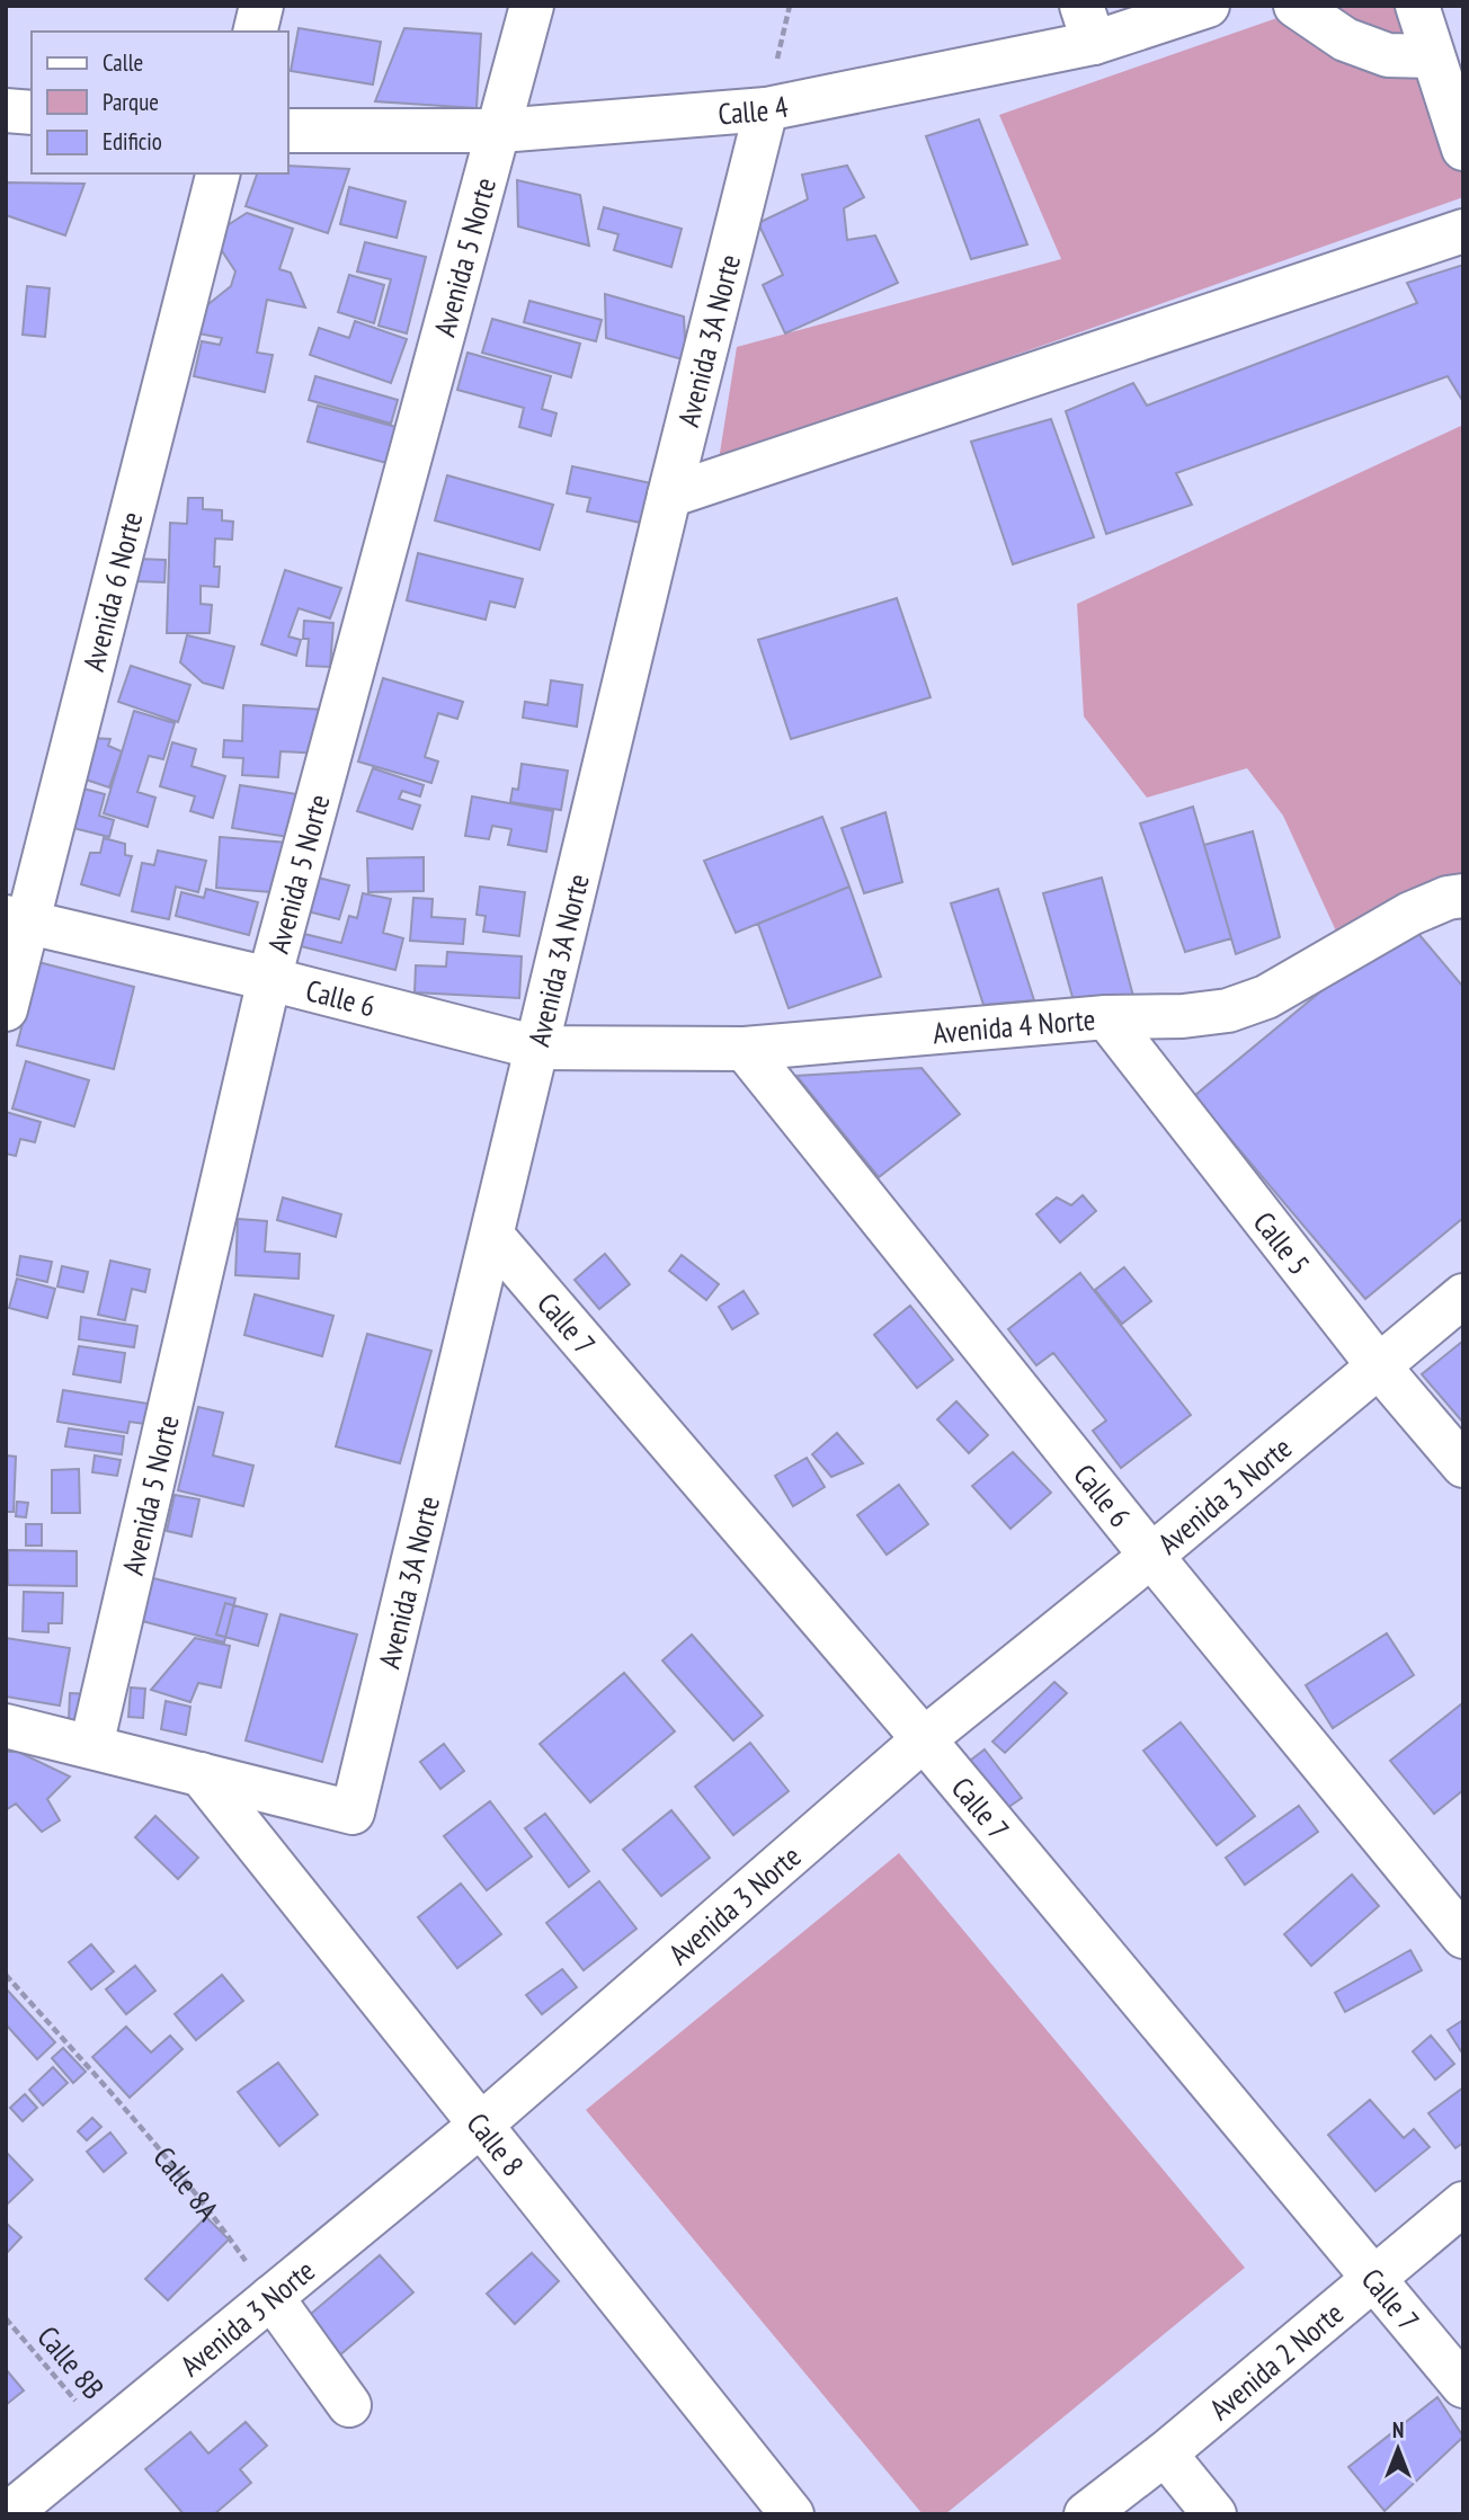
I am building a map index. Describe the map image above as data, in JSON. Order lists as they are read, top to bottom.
{
  "streets": {
    "street": [
      "Calle 4",
      "Avenida 5 Norte",
      "Avenida 3A Norte",
      "Avenida 6 Norte",
      "Calle 6",
      "Avenida 4 Norte",
      "Calle 5",
      "Calle 7",
      "Avenida 3 Norte",
      "Calle 8",
      "Avenida 2 Norte"
    ],
    "path": ["Calle 8A", "Calle 8B"]
  },
  "crossings": [
    ["Calle 4", "Avenida 5 Norte"],
    ["Calle 4", "Avenida 3A Norte"],
    ["Avenida 5 Norte", "Calle 6"],
    ["Avenida 3A Norte", "Calle 6"],
    ["Avenida 3A Norte", "Avenida 4 Norte"],
    ["Avenida 3A Norte", "Calle 7"],
    ["Avenida 3A Norte", "Calle 8"],
    ["Avenida 6 Norte", "Calle 6"],
    ["Calle 6", "Avenida 4 Norte"],
    ["Calle 6", "Avenida 3 Norte"],
    ["Avenida 4 Norte", "Calle 5"],
    ["Calle 5", "Avenida 3 Norte"],
    ["Calle 7", "Avenida 3 Norte"],
    ["Calle 7", "Avenida 2 Norte"],
    ["Avenida 3 Norte", "Calle 8"],
    ["Avenida 3 Norte", "Calle 8A"],
    ["Avenida 3 Norte", "Calle 8B"]
  ],
  "legend": ["Calle", "Parque", "Edificio"],
  "north": "top"
}
